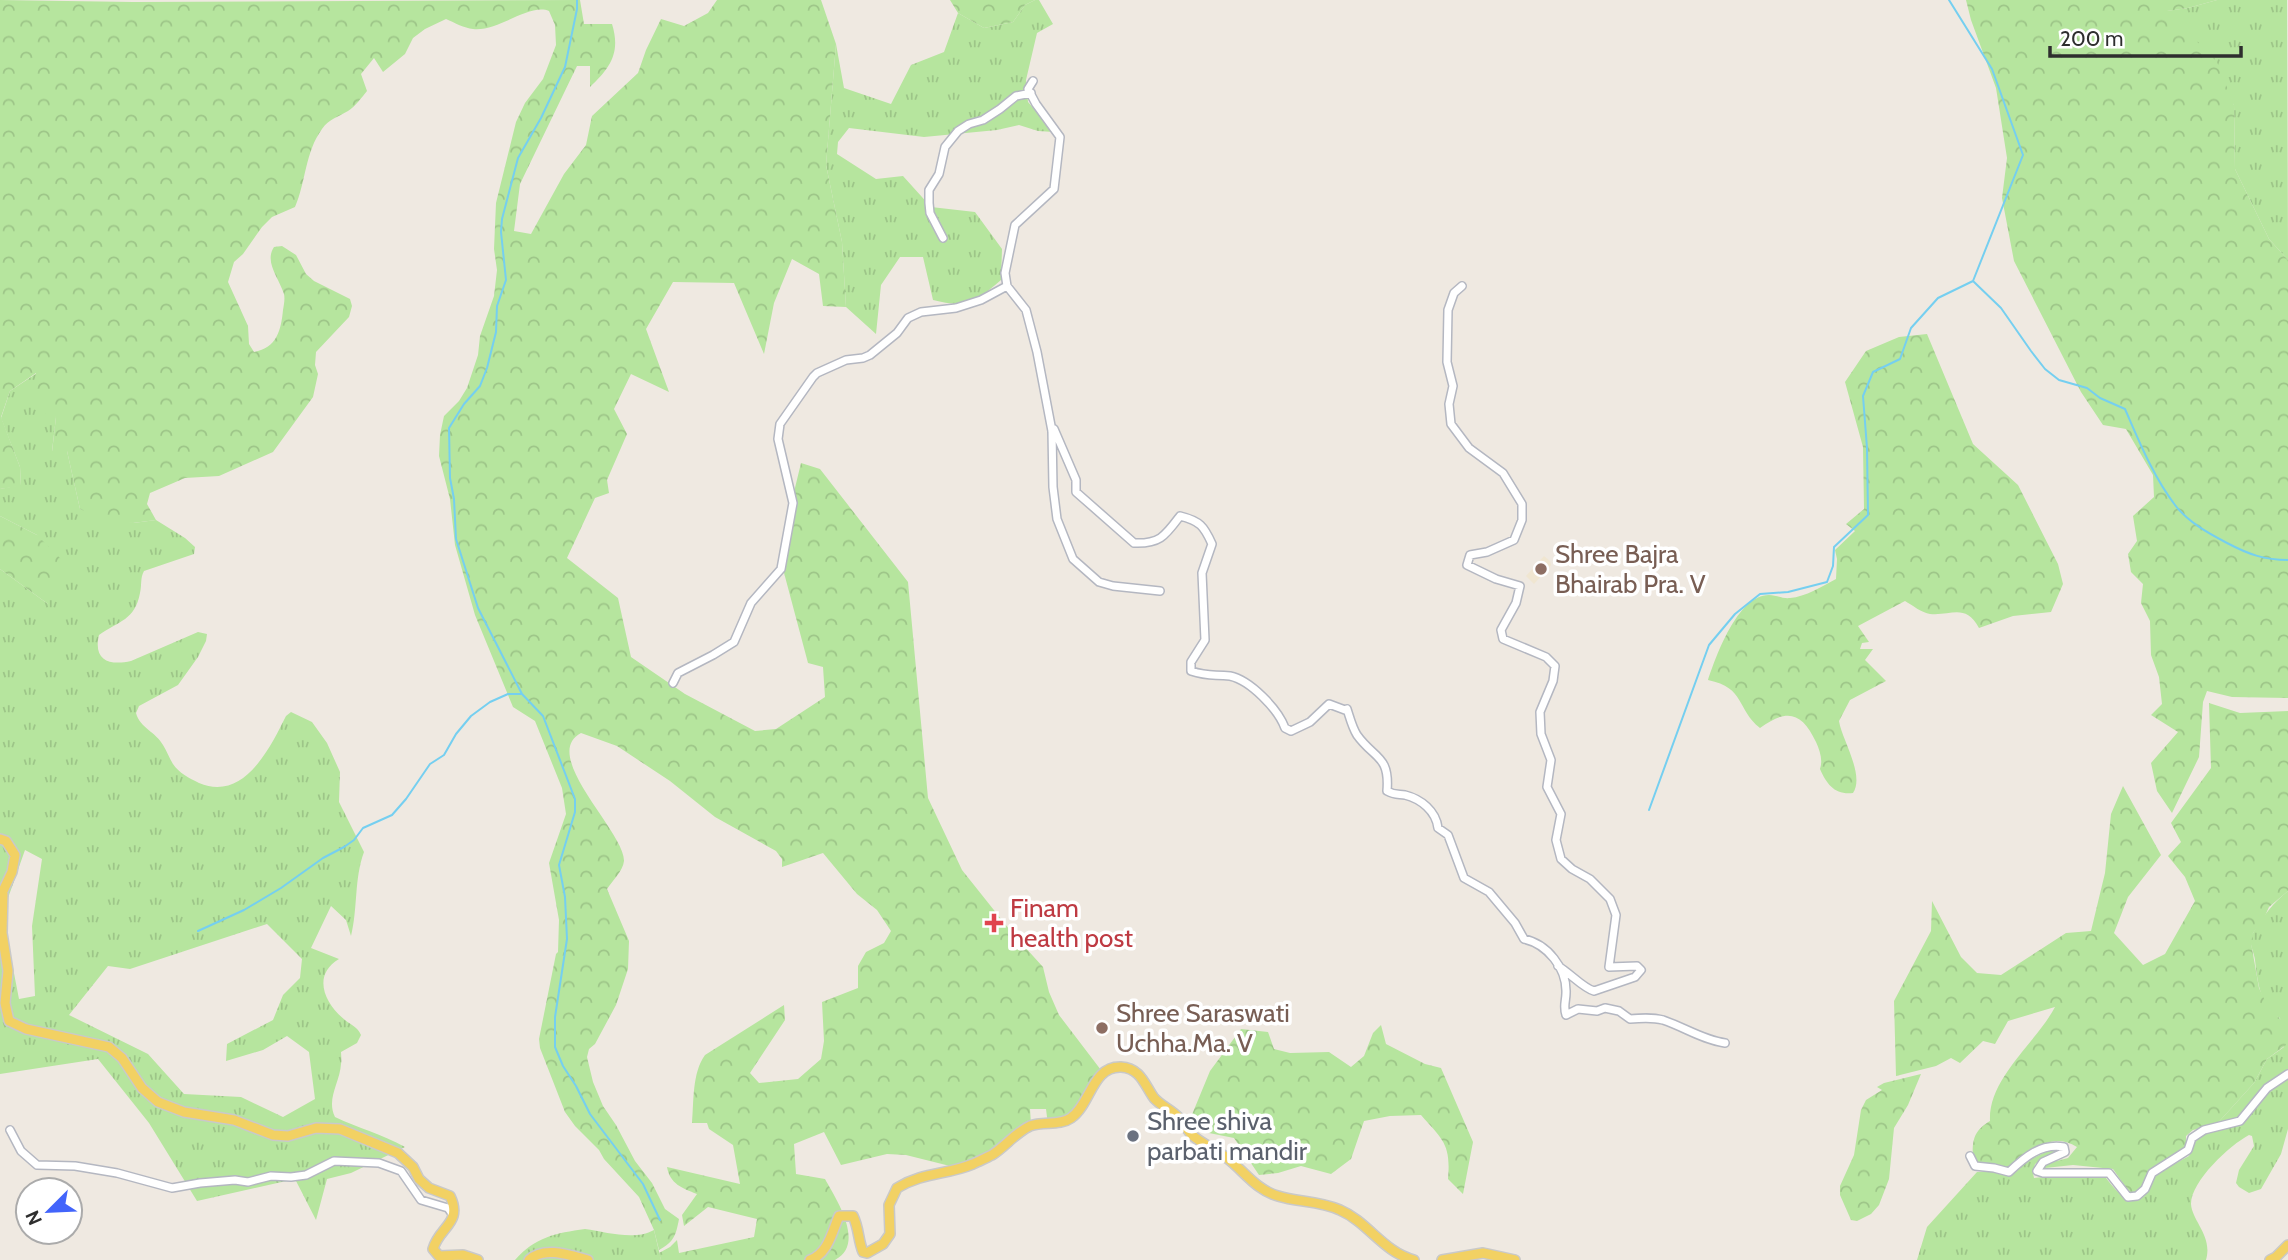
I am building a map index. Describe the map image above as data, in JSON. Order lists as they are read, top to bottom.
{
  "places": {
    "other": ["Shree Bajra Bhairab Pra. V", "Shree Saraswati Uchha.Ma. V", "Shree shiva parbati mandir"],
    "health": ["Finam health post"]
  },
  "scale_bar": "200 m",
  "north": "bottom left"
}
